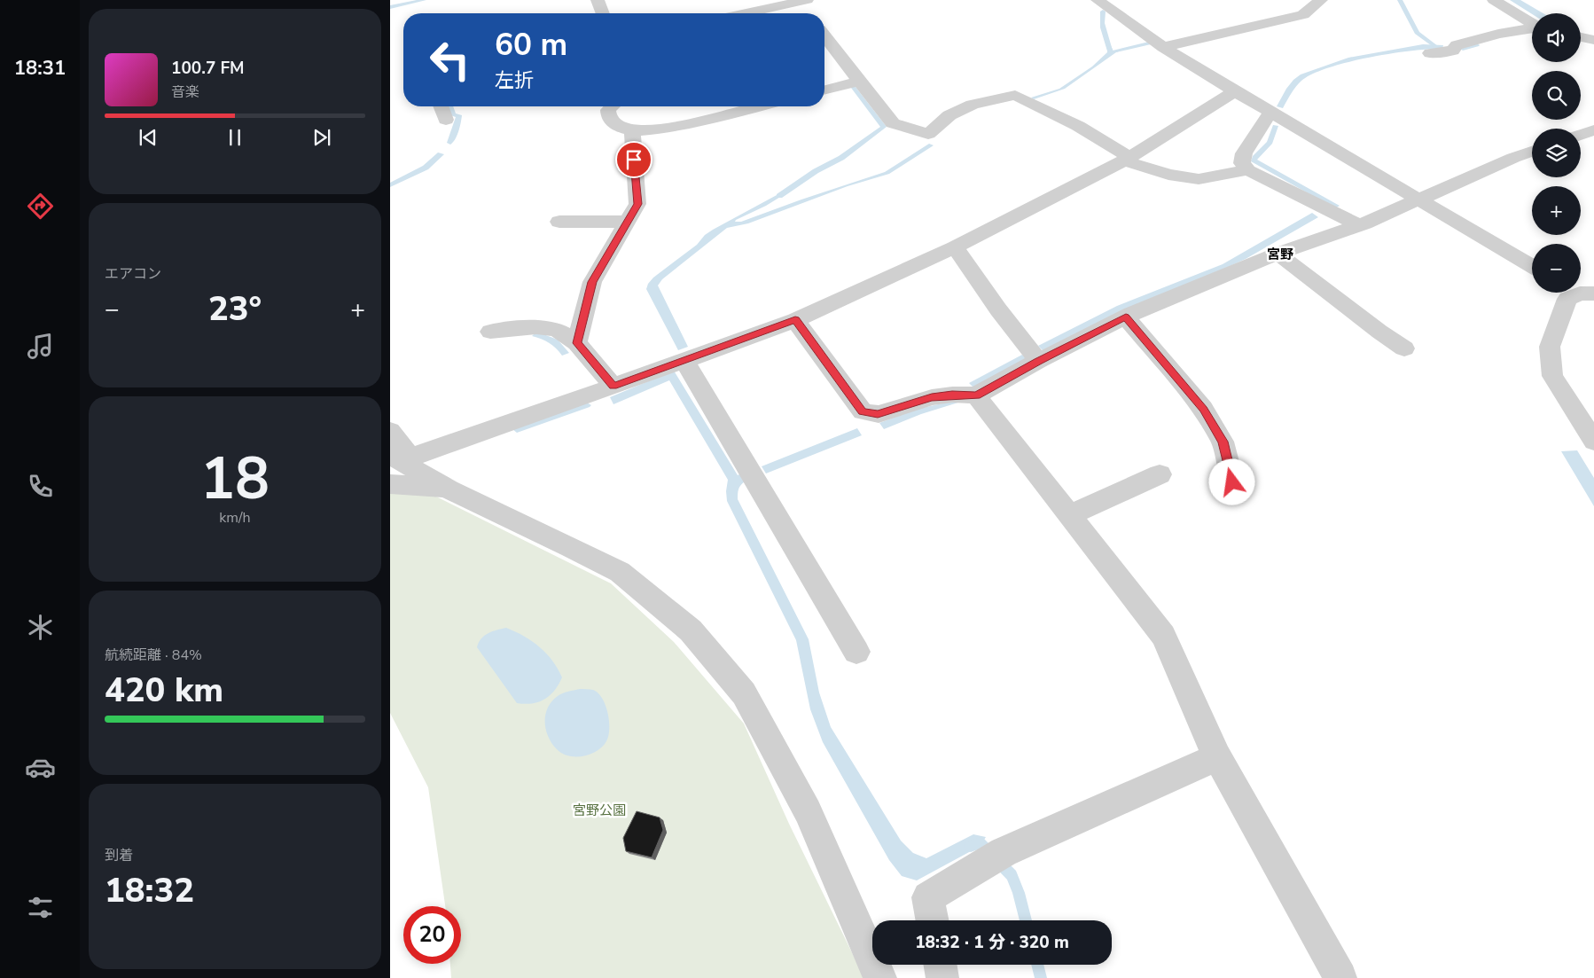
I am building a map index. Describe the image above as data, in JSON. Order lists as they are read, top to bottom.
{
  "districts": ["宮野"],
  "parks": ["宮野公園"],
  "page": {
    "tabs": "18:31",
    "map_buttons": ["+", "−"],
    "turn": ["60 m", "左折"],
    "song": ["100.7 FM", "音楽"],
    "tile": [
      "エアコン",
      ["18", "km/h"],
      ["航続距離 · 84%", "420 km"],
      ["到着", "18:32"]
    ],
    "heat": ["−", "23°", "+"],
    "limit": "20",
    "trip": "18:32 · 1 分 · 320 m"
  }
}
